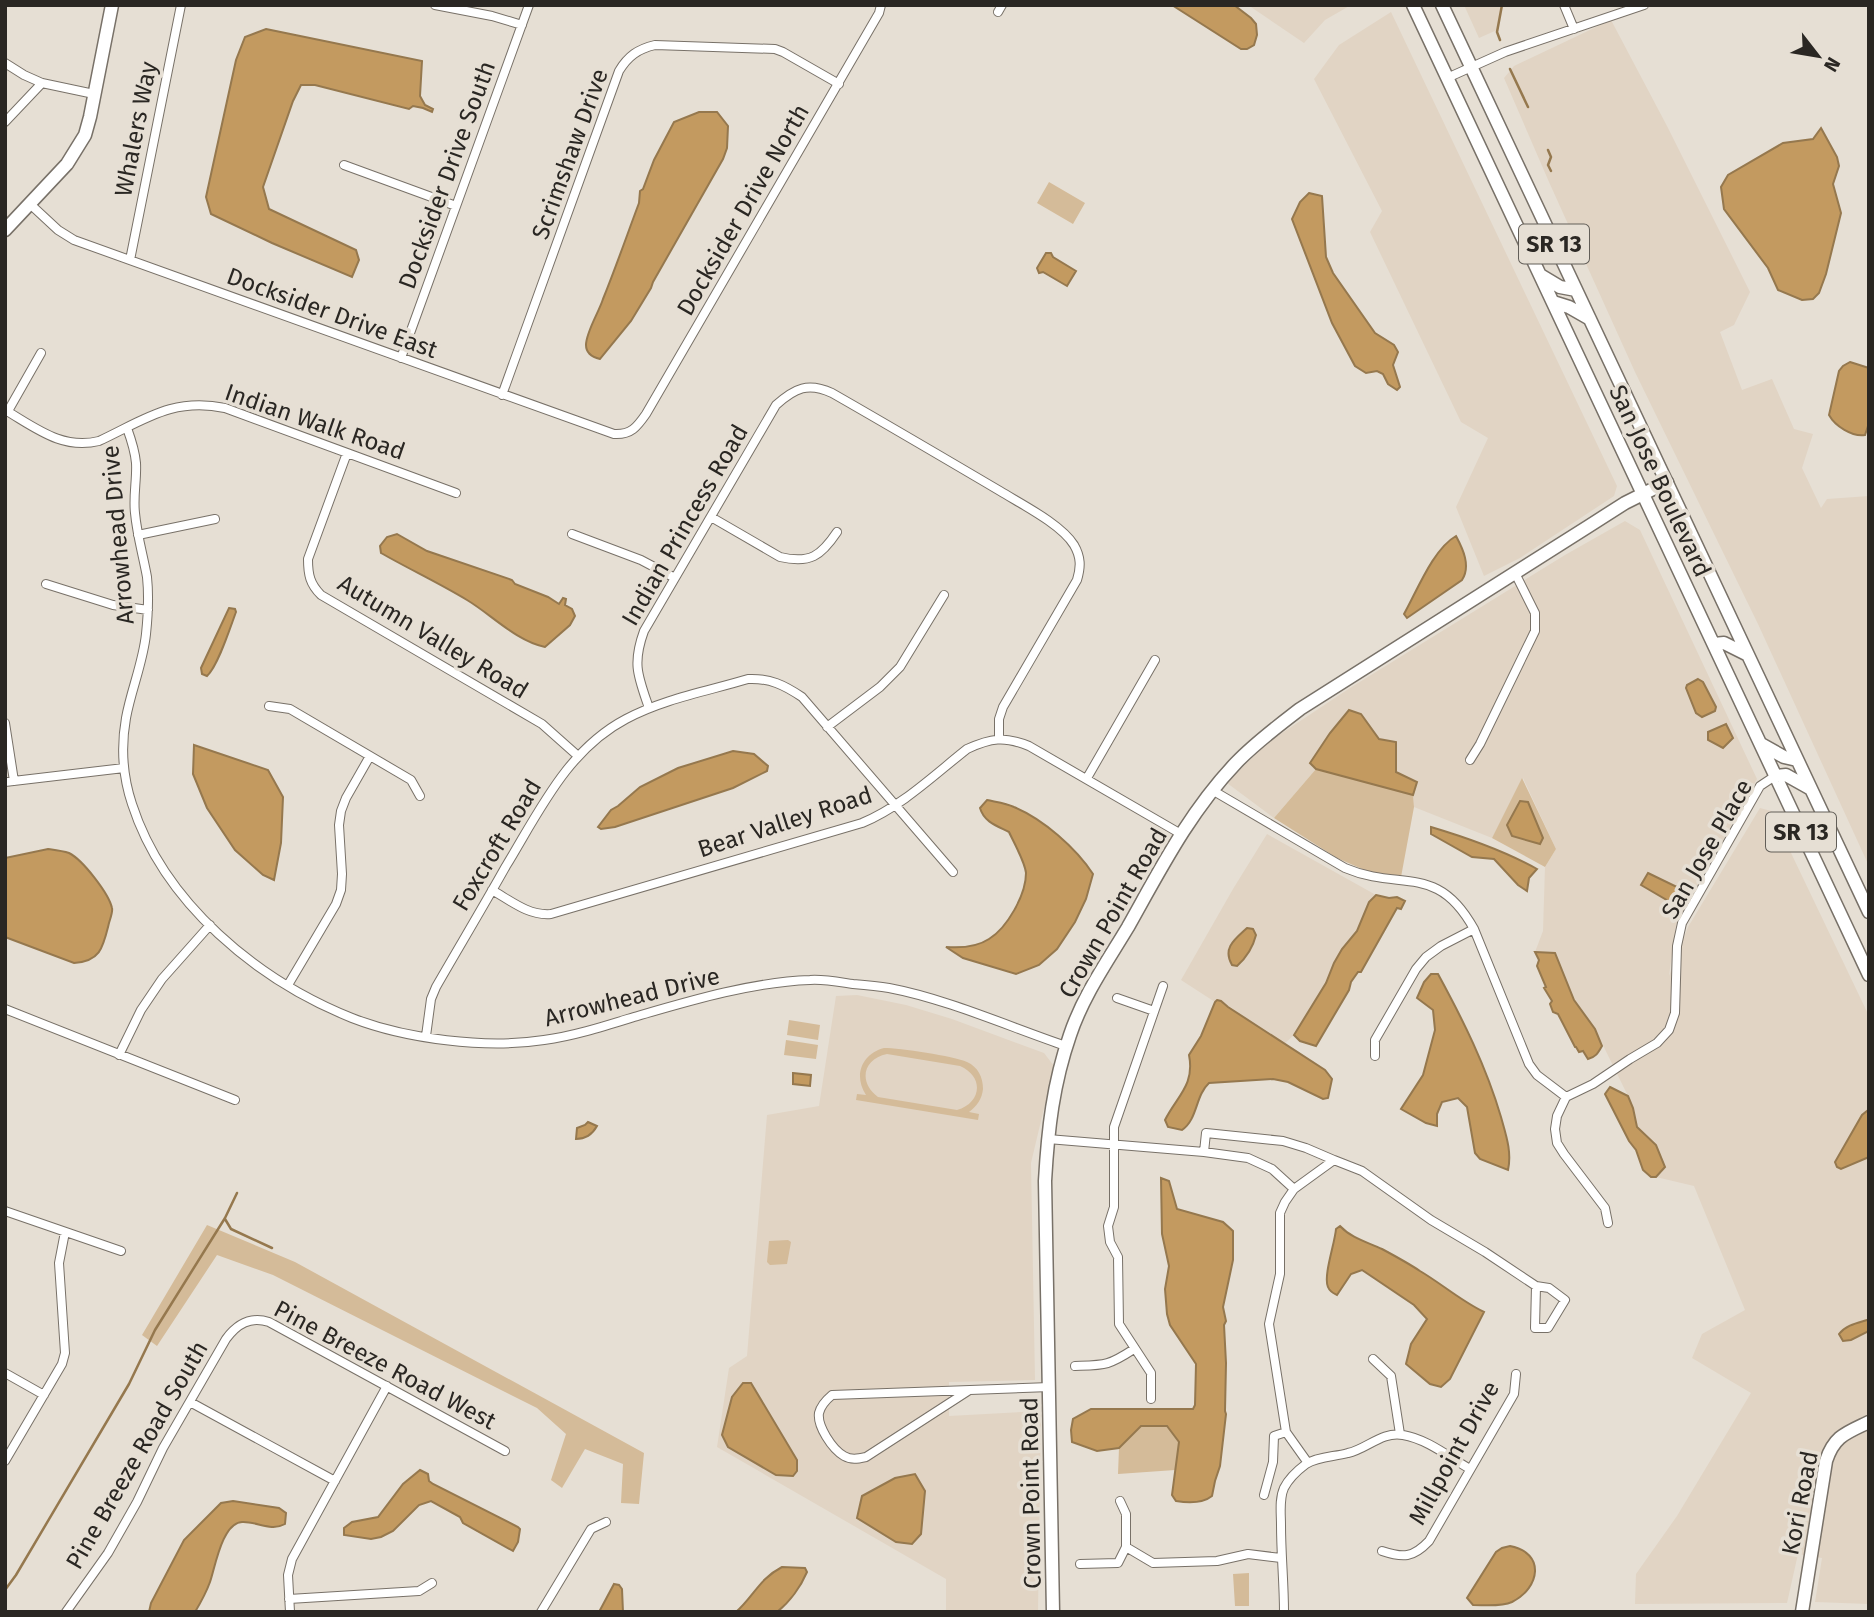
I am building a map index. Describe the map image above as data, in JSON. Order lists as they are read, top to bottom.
{
  "streets": {
    "main road": [
      "SR 13",
      "San Jose Boulevard",
      "Crown Point Road",
      "Kori Road"
    ],
    "street": [
      "Whalers Way",
      "Scrimshaw Drive",
      "Docksider Drive South",
      "Docksider Drive North",
      "Docksider Drive East",
      "Indian Walk Road",
      "Indian Princess Road",
      "Arrowhead Drive",
      "Autumn Valley Road",
      "Bear Valley Road",
      "Foxcroft Road",
      "San Jose Place",
      "Pine Breeze Road West",
      "Millpoint Drive",
      "Pine Breeze Road South"
    ]
  },
  "crossings": [
    ["Whalers Way", "Docksider Drive East"],
    ["Scrimshaw Drive", "Docksider Drive North"],
    ["Scrimshaw Drive", "Docksider Drive East"],
    ["Docksider Drive South", "Docksider Drive East"],
    ["Docksider Drive North", "Docksider Drive East"],
    ["Indian Walk Road", "Arrowhead Drive"],
    ["Indian Walk Road", "Autumn Valley Road"],
    ["San Jose Boulevard", "San Jose Place"],
    ["San Jose Boulevard", "Crown Point Road"],
    ["Indian Princess Road", "Bear Valley Road"],
    ["Indian Princess Road", "Foxcroft Road"],
    ["Arrowhead Drive", "Foxcroft Road"],
    ["Arrowhead Drive", "Crown Point Road"],
    ["Autumn Valley Road", "Foxcroft Road"],
    ["Bear Valley Road", "Foxcroft Road"],
    ["Pine Breeze Road West", "Pine Breeze Road South"]
  ],
  "north": "bottom right"
}
